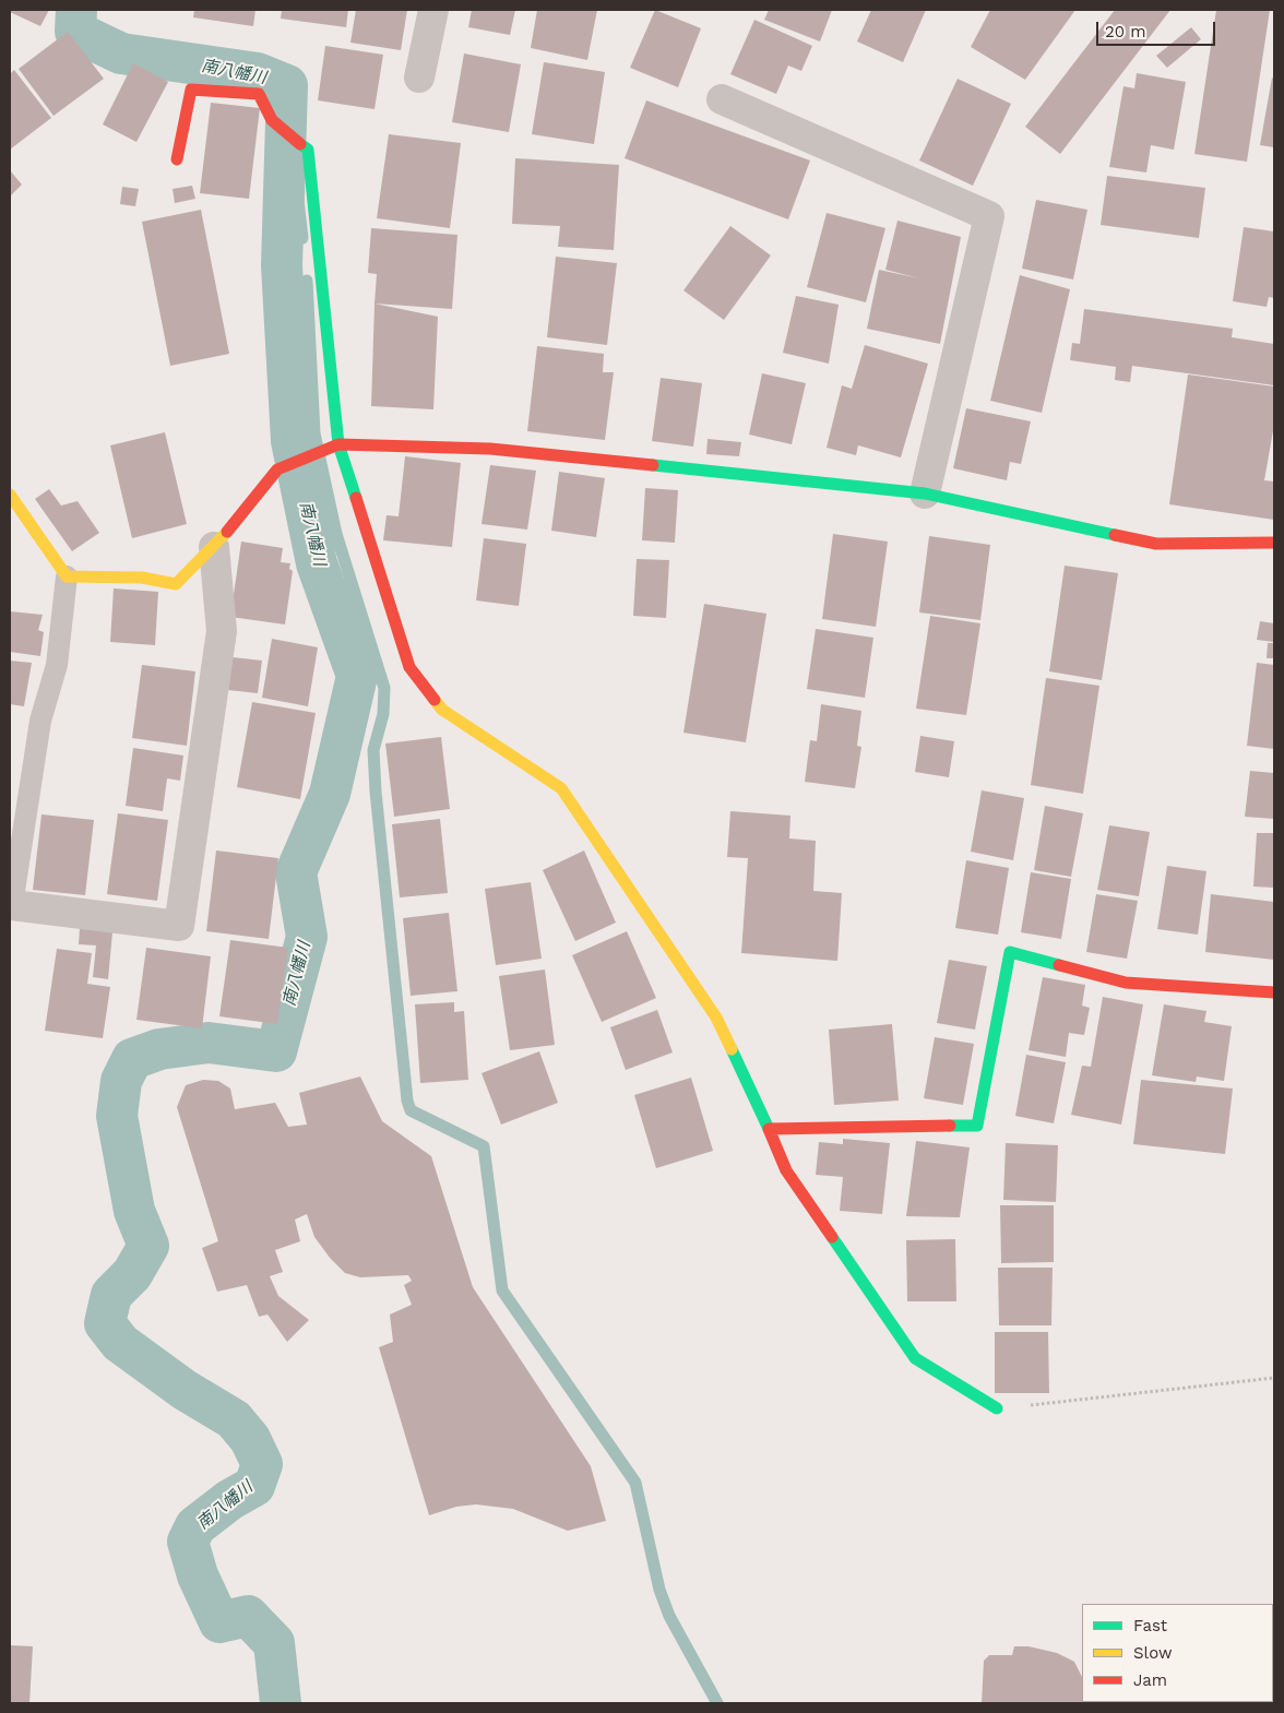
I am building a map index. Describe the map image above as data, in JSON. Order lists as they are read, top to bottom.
{
  "water": ["南八幡川"],
  "legend": ["Fast", "Slow", "Jam"],
  "scale_bar": "20 m"
}
